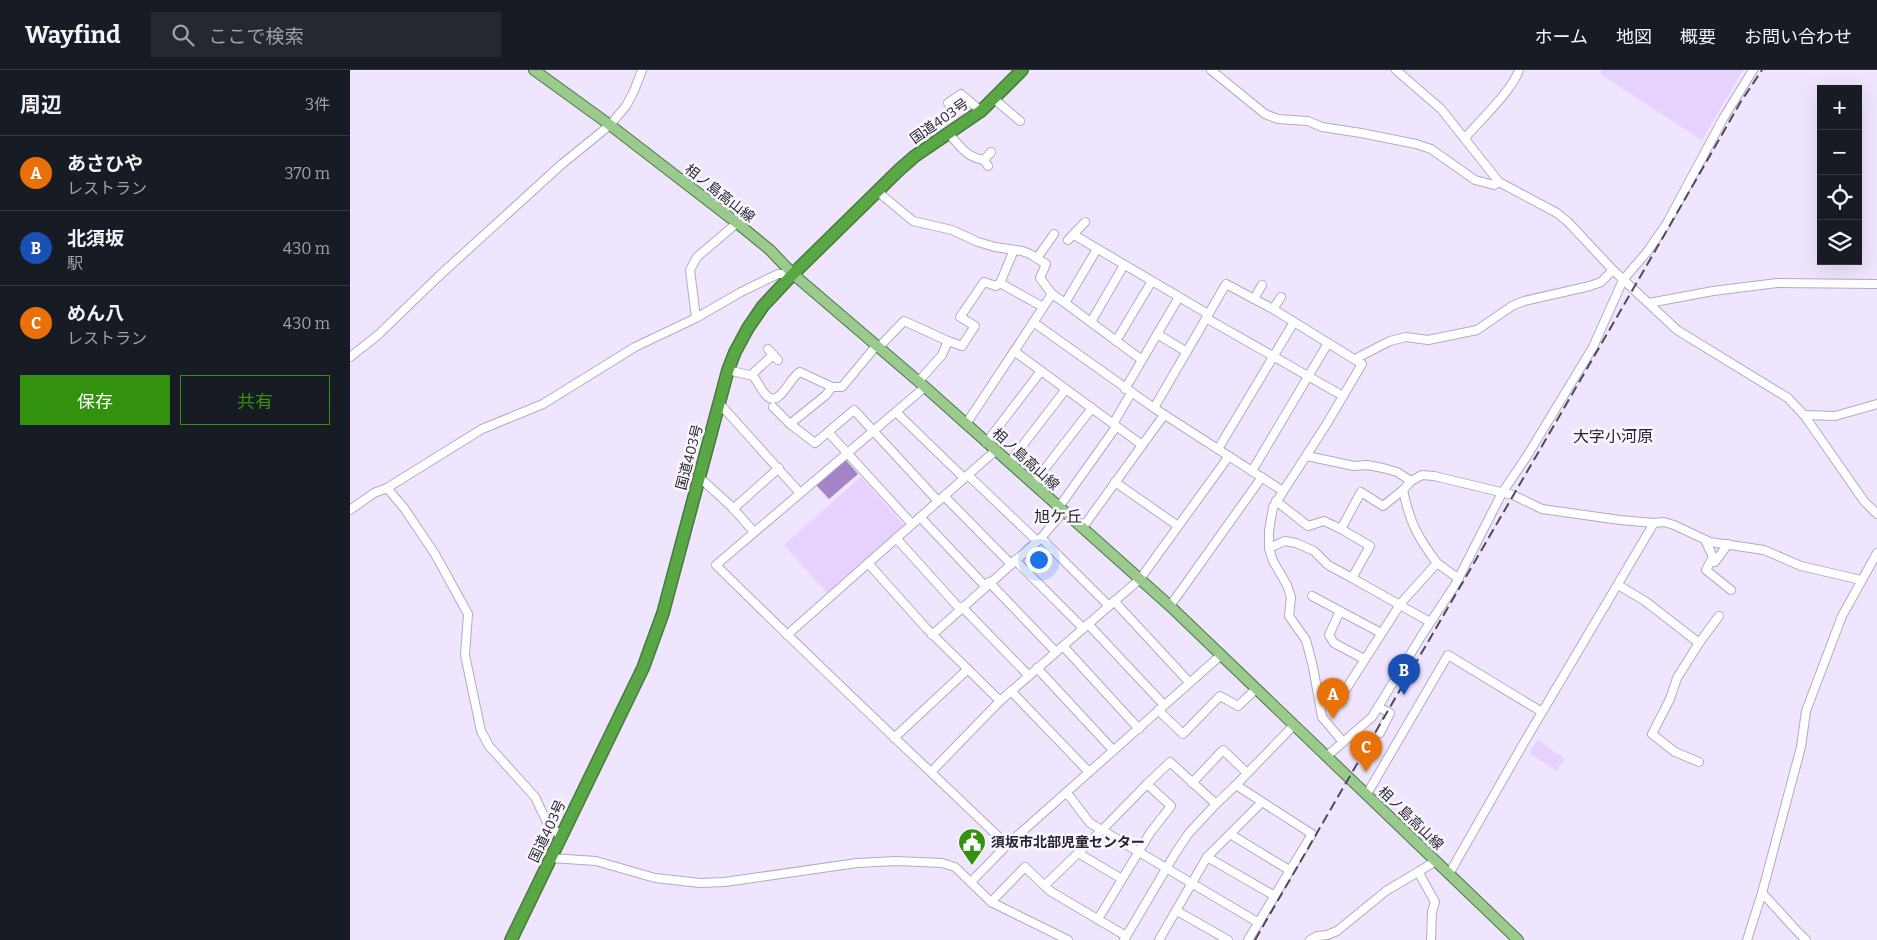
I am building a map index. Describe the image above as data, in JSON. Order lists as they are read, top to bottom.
{
  "streets": {
    "highway": ["国道403号"],
    "main road": ["相ノ島高山線"]
  },
  "crossings": [
    ["国道403号", "相ノ島高山線"]
  ],
  "districts": ["大字小河原", "旭ケ丘"],
  "places": {
    "public building": ["須坂市北部児童センター"]
  },
  "page": {
    "header": "Wayfind",
    "search": "ここで検索",
    "nav": [
      "ホーム",
      "地図",
      "概要",
      "お問い合わせ"
    ],
    "heading": ["周辺", "3件"],
    "map_buttons": ["+", "−"],
    "list": [
      {
        "mark": "A",
        "name": "あさひや",
        "note": "レストラン",
        "value": "370 m"
      },
      {
        "mark": "B",
        "name": "北須坂",
        "note": "駅",
        "value": "430 m"
      },
      {
        "mark": "C",
        "name": "めん八",
        "note": "レストラン",
        "value": "430 m"
      }
    ],
    "buttons": ["保存", "共有"],
    "pins": ["B", "A", "C"]
  }
}
